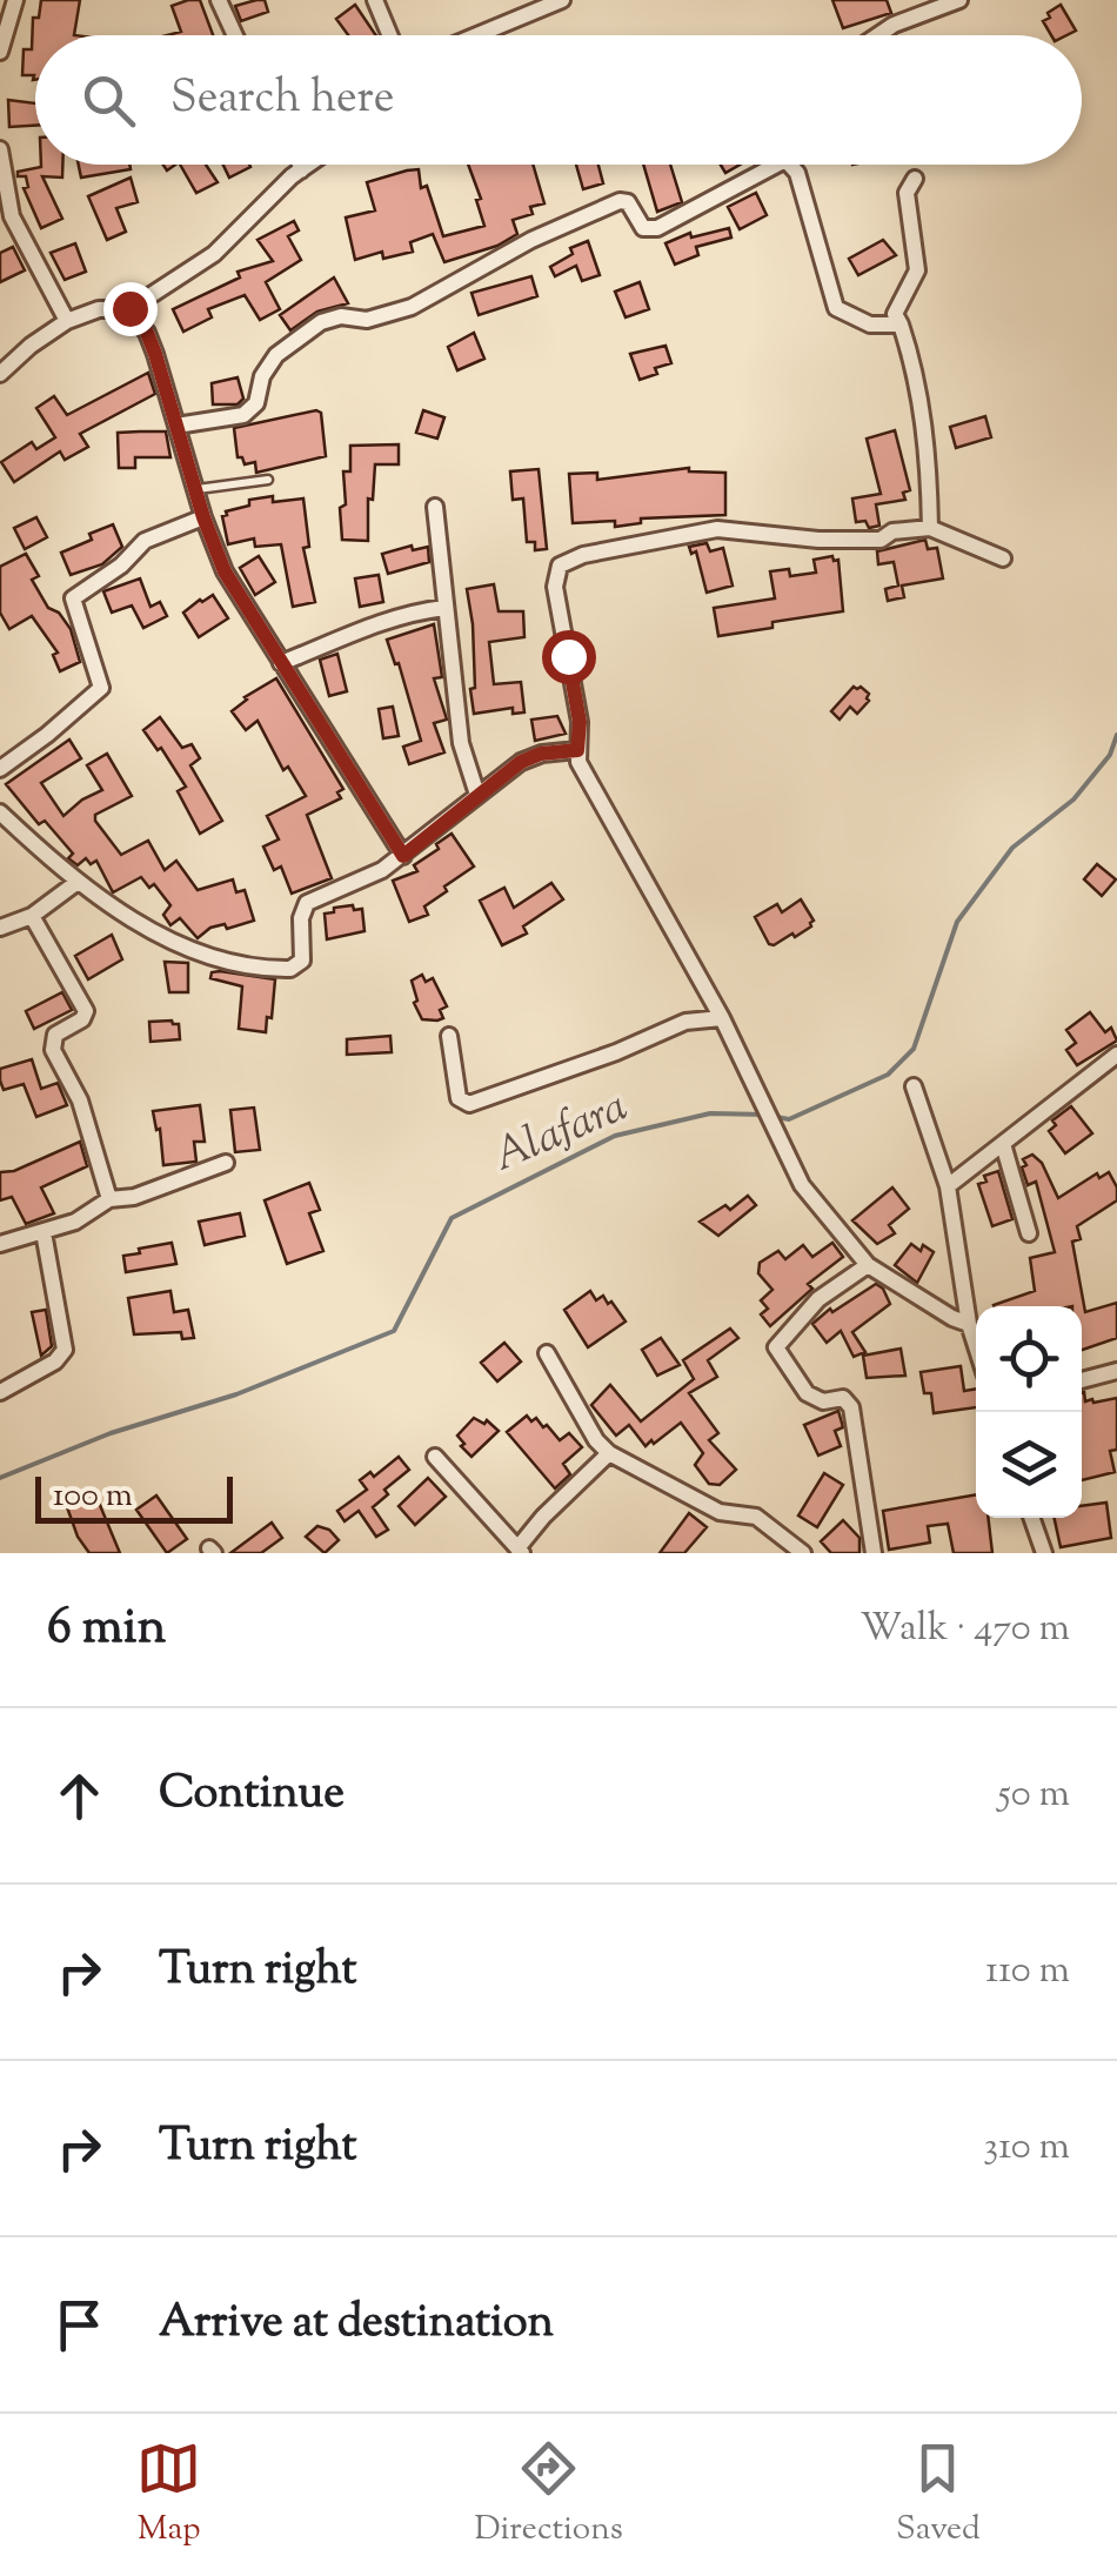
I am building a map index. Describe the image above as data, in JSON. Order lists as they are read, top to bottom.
{
  "water": ["Alafara"],
  "scale_bar": "100 m",
  "page": {
    "search": "Search here",
    "scale": "100 m",
    "heading": ["6 min", "Walk · 470 m"],
    "list": [
      ["Continue", "50 m"],
      ["Turn right", "110 m"],
      ["Turn right", "310 m"],
      "Arrive at destination"
    ],
    "nav": ["Map", "Directions", "Saved"]
  }
}
